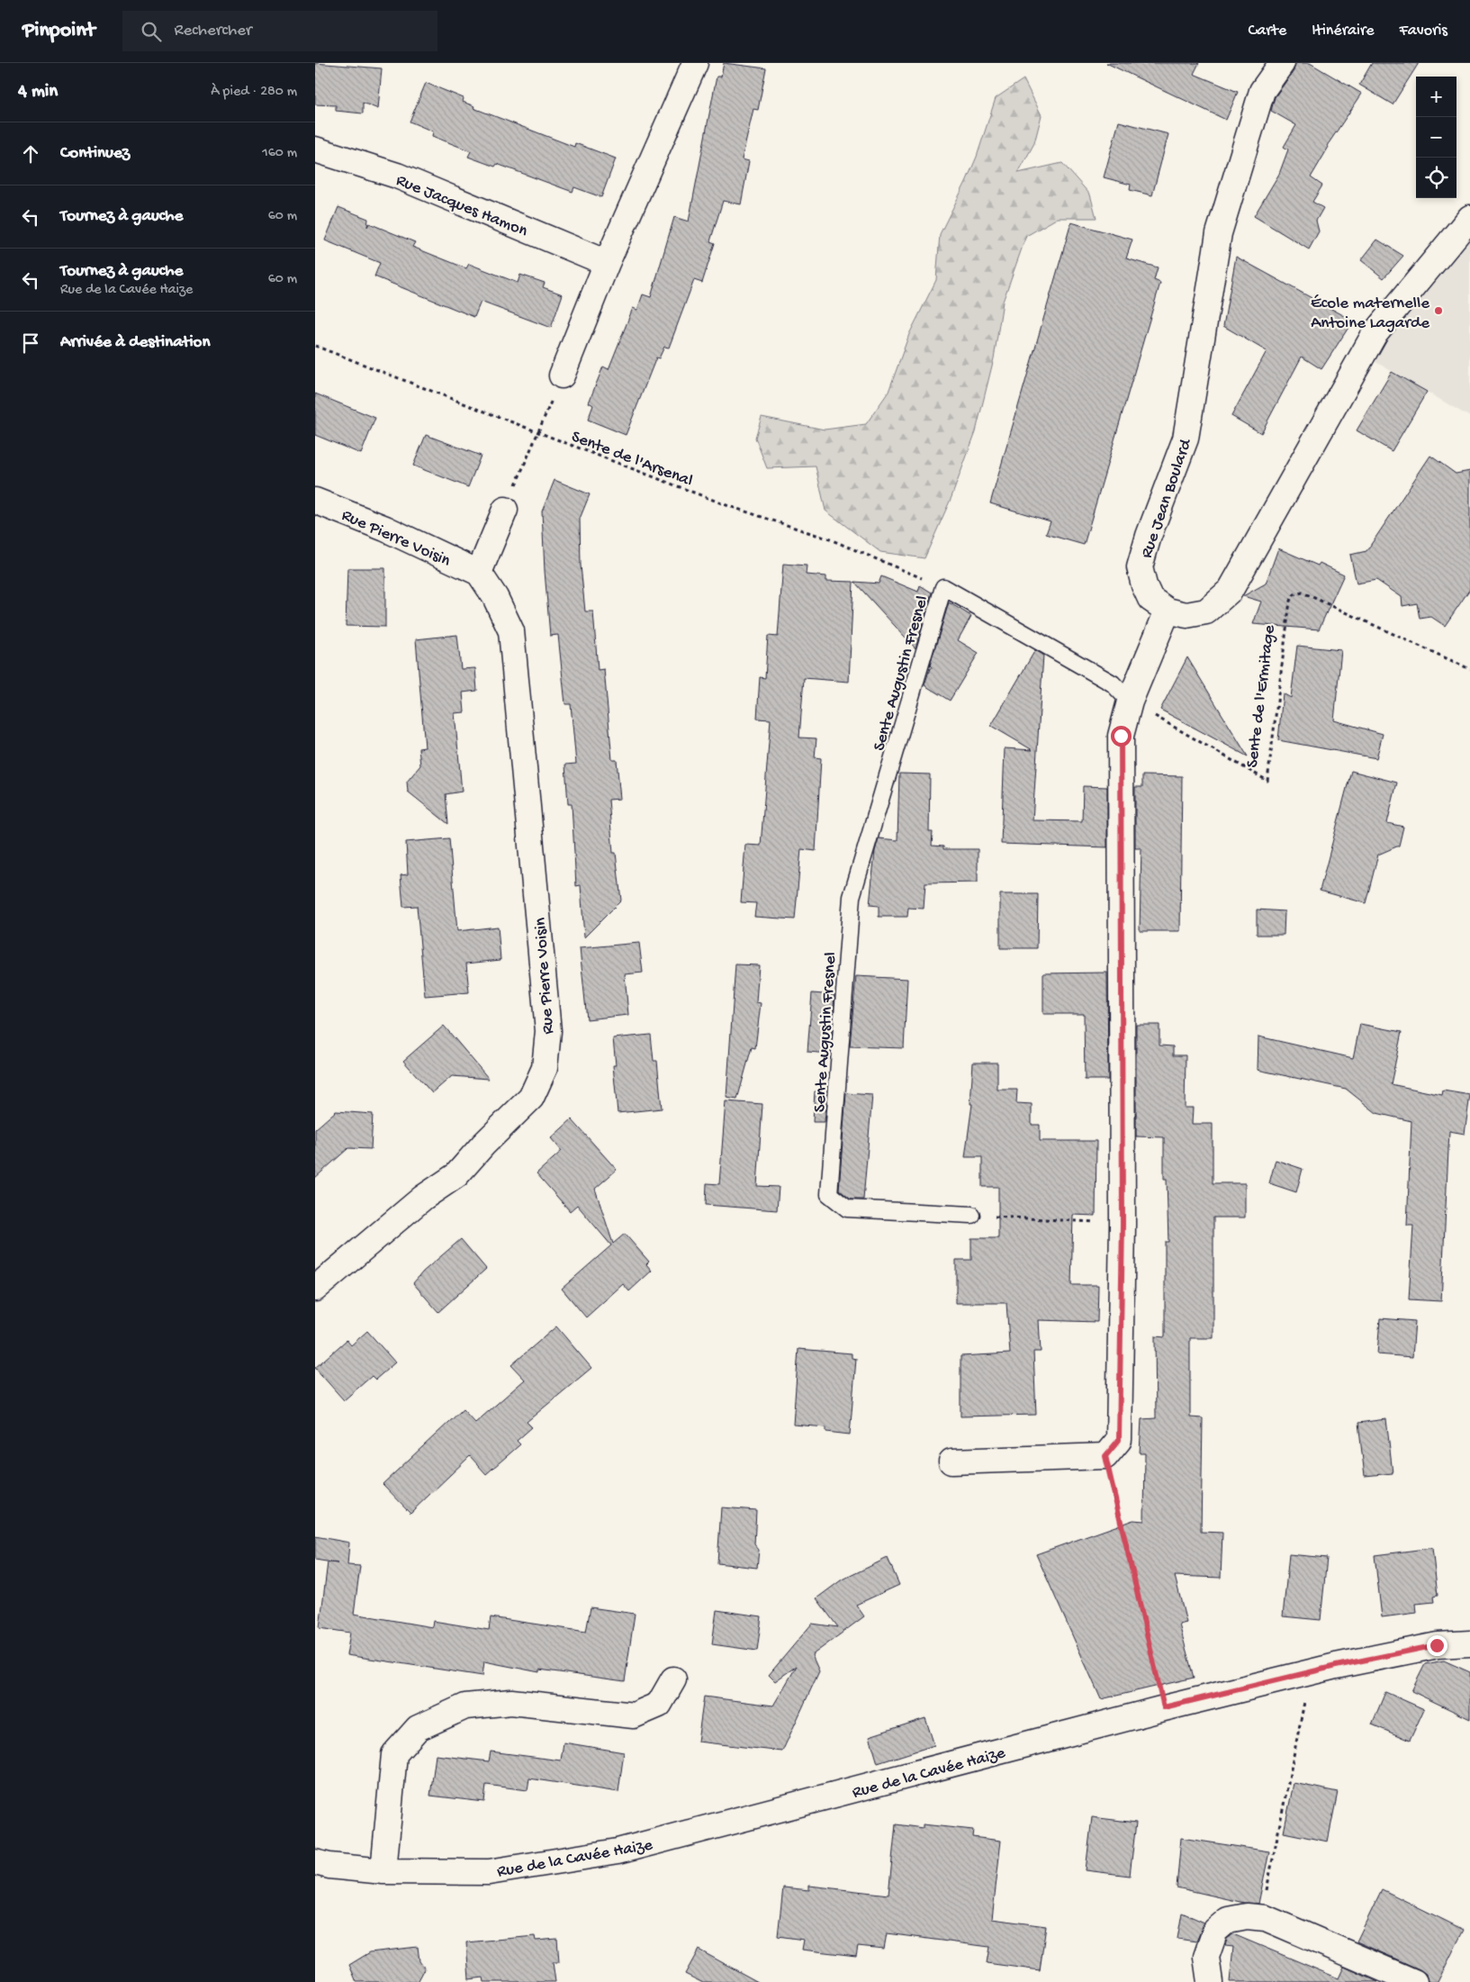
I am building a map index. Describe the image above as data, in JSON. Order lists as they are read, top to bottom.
{
  "streets": {
    "street": [
      "Rue Jacques Hamon",
      "Rue Jean Boulard",
      "Rue Pierre Voisin",
      "Rue de la Cavée Haize"
    ],
    "lane": ["Sente Augustin Fresnel"],
    "path": ["Sente de l'Arsenal", "Sente de l'Ermitage"]
  },
  "crossings": [
    ["Sente de l'Arsenal", "Sente Augustin Fresnel"]
  ],
  "places": ["École maternelle Antoine Lagarde"],
  "page": {
    "header": "Pinpoint",
    "search": "Rechercher",
    "nav": ["Carte", "Itinéraire", "Favoris"],
    "heading": ["4 min", "À pied · 280 m"],
    "map_buttons": ["+", "−"],
    "list": [
      ["Continuez", "160 m"],
      ["Tournez à gauche", "60 m"],
      ["Tournez à gauche", "Rue de la Cavée Haize", "60 m"],
      "Arrivée à destination"
    ]
  }
}
